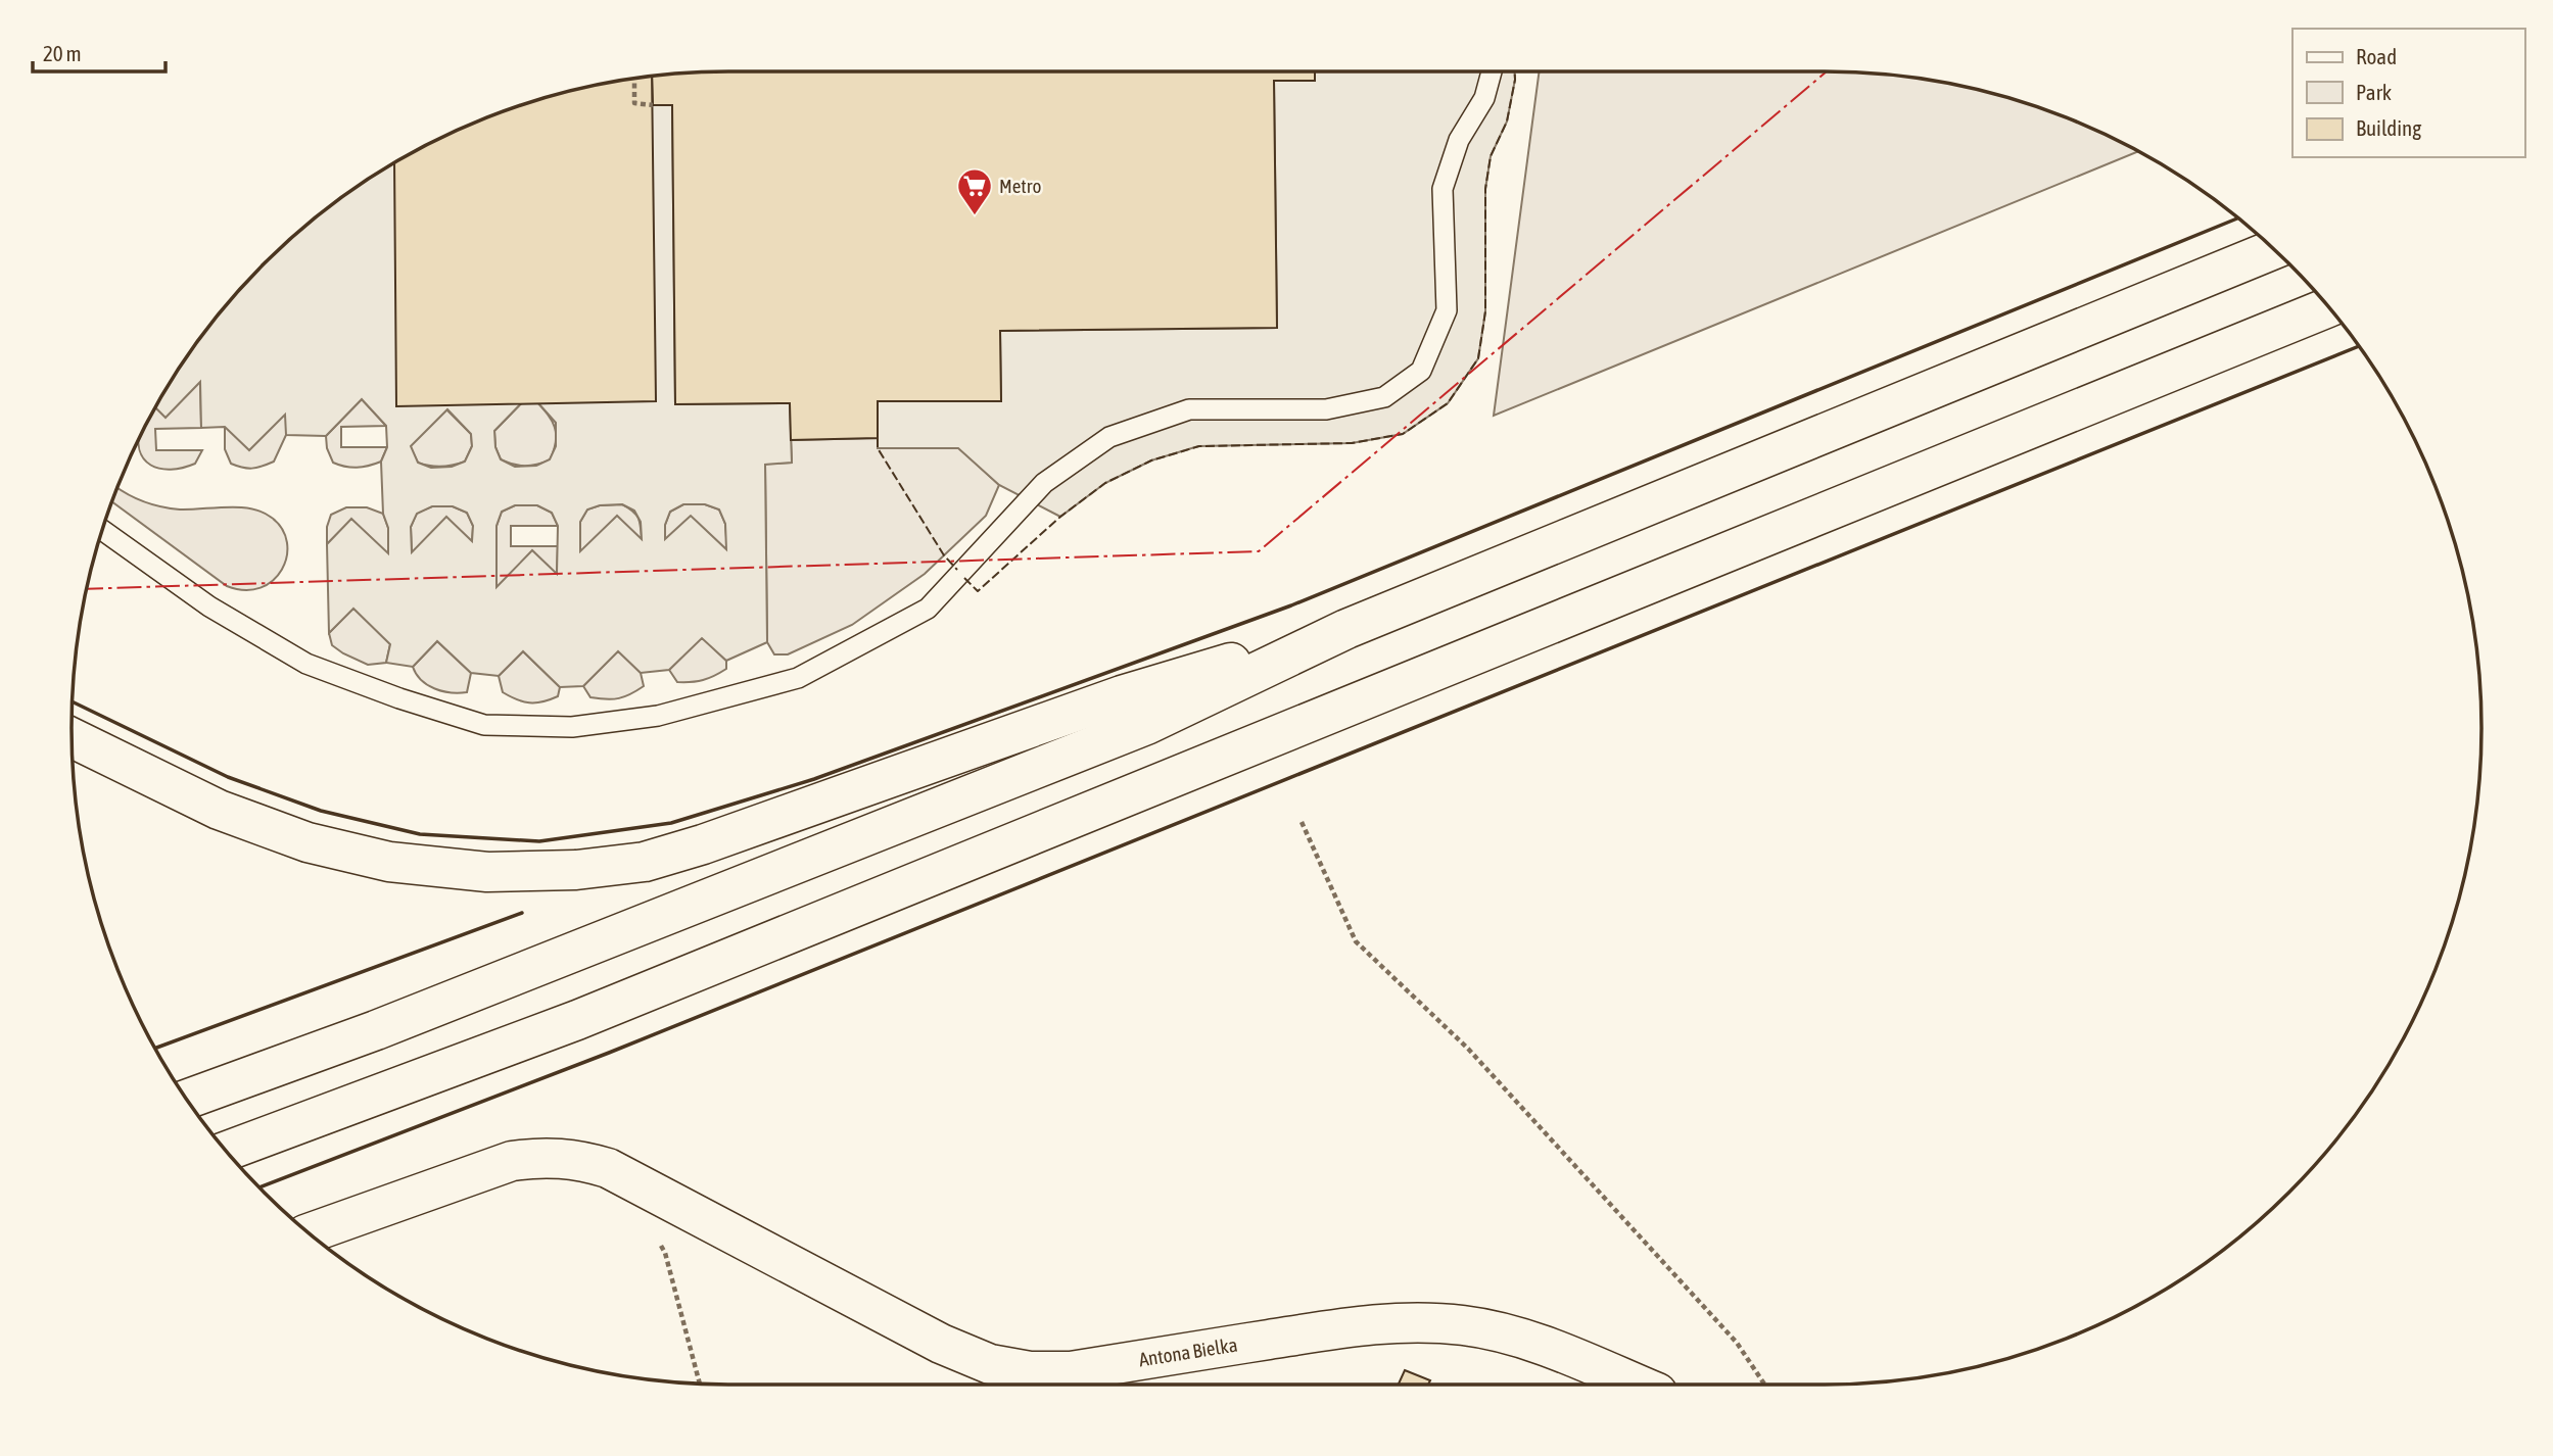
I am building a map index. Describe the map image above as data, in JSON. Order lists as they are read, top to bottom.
{
  "streets": {
    "main road": ["Antona Bielka"]
  },
  "places": {
    "supermarket": ["Metro"]
  },
  "legend": ["Road", "Park", "Building"],
  "scale_bar": "20 m"
}
